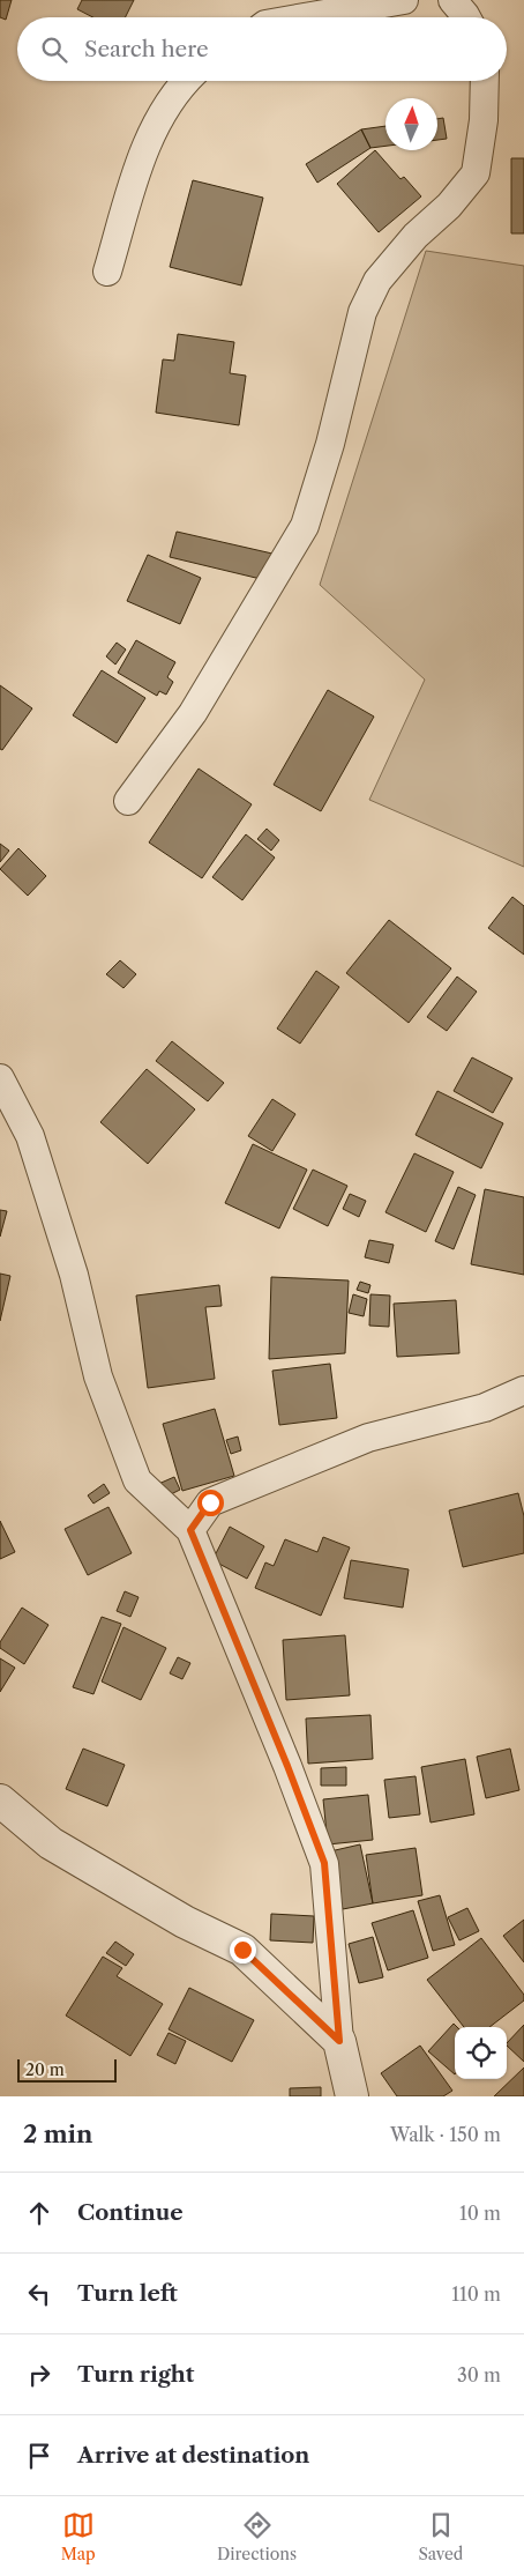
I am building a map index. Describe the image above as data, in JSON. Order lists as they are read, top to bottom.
{
  "scale_bar": "20 m",
  "north": "top",
  "page": {
    "search": "Search here",
    "scale": "20 m",
    "heading": ["2 min", "Walk · 150 m"],
    "list": [
      ["Continue", "10 m"],
      ["Turn left", "110 m"],
      ["Turn right", "30 m"],
      "Arrive at destination"
    ],
    "nav": ["Map", "Directions", "Saved"]
  }
}
